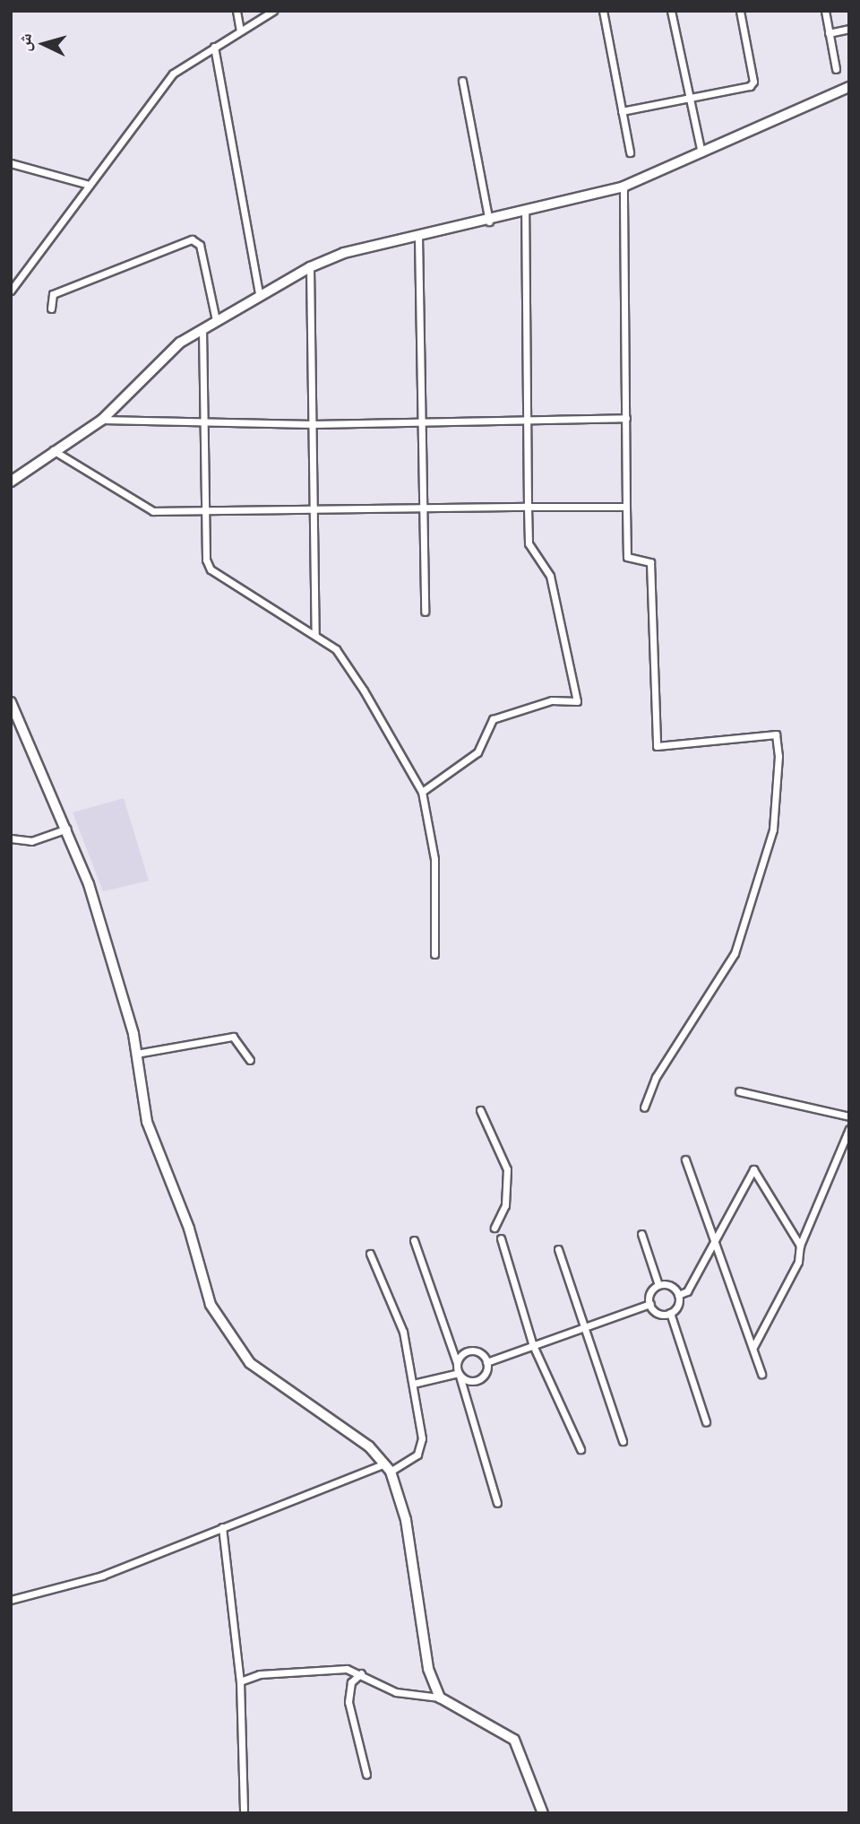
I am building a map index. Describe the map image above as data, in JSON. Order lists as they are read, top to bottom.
{
  "north": "left"
}
